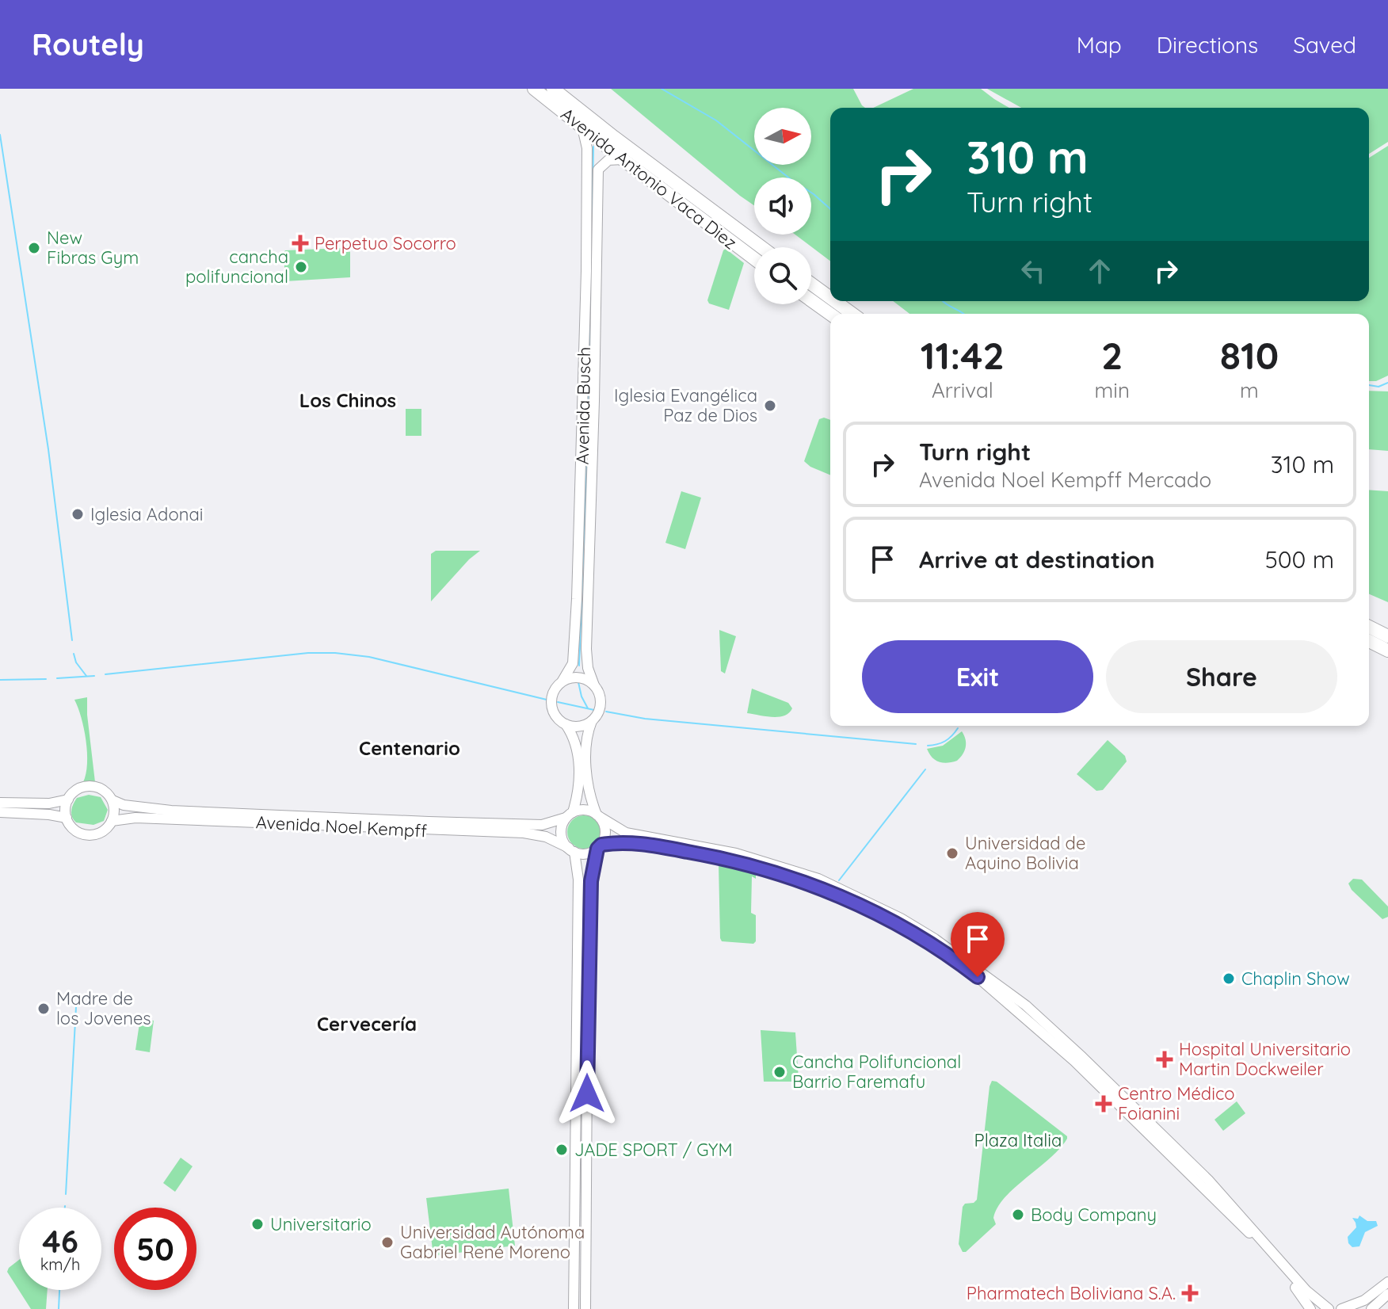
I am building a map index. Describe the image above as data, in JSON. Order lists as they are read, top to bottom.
{
  "streets": {
    "highway": ["Avenida Antonio Vaca Diez"],
    "main road": ["Avenida Busch", "Avenida Noel Kempff"]
  },
  "crossings": [
    ["Avenida Antonio Vaca Diez", "Avenida Busch"]
  ],
  "districts": ["Los Chinos", "Centenario", "Cervecería"],
  "parks": ["Plaza Italia"],
  "places": {
    "health": [
      "Perpetuo Socorro",
      "Hospital Universitario Martin Dockweiler",
      "Centro Médico Foianini",
      "Pharmatech Boliviana S.A."
    ],
    "other": [
      "New Fibras Gym",
      "cancha polifuncional",
      "Iglesia Evangélica Paz de Dios",
      "Iglesia Adonai",
      "Universidad de Aquino Bolivia",
      "Chaplin Show",
      "Madre de los Jovenes",
      "Cancha Polifuncional Barrio Faremafu",
      "JADE SPORT / GYM",
      "Body Company",
      "Universitario",
      "Universidad Autónoma Gabriel René Moreno"
    ]
  },
  "north": "right",
  "page": {
    "header": "Routely",
    "nav": ["Map", "Directions", "Saved"],
    "turn": ["310 m", "Turn right"],
    "eta": [
      "11:42",
      "Arrival",
      "2",
      "min",
      "810",
      "m"
    ],
    "list": [
      {
        "name": "Turn right",
        "note": "Avenida Noel Kempff Mercado",
        "value": "310 m"
      },
      {
        "name": "Arrive at destination",
        "value": "500 m"
      }
    ],
    "buttons": ["Exit", "Share"],
    "speed": "46 km/h",
    "limit": "50"
  }
}
